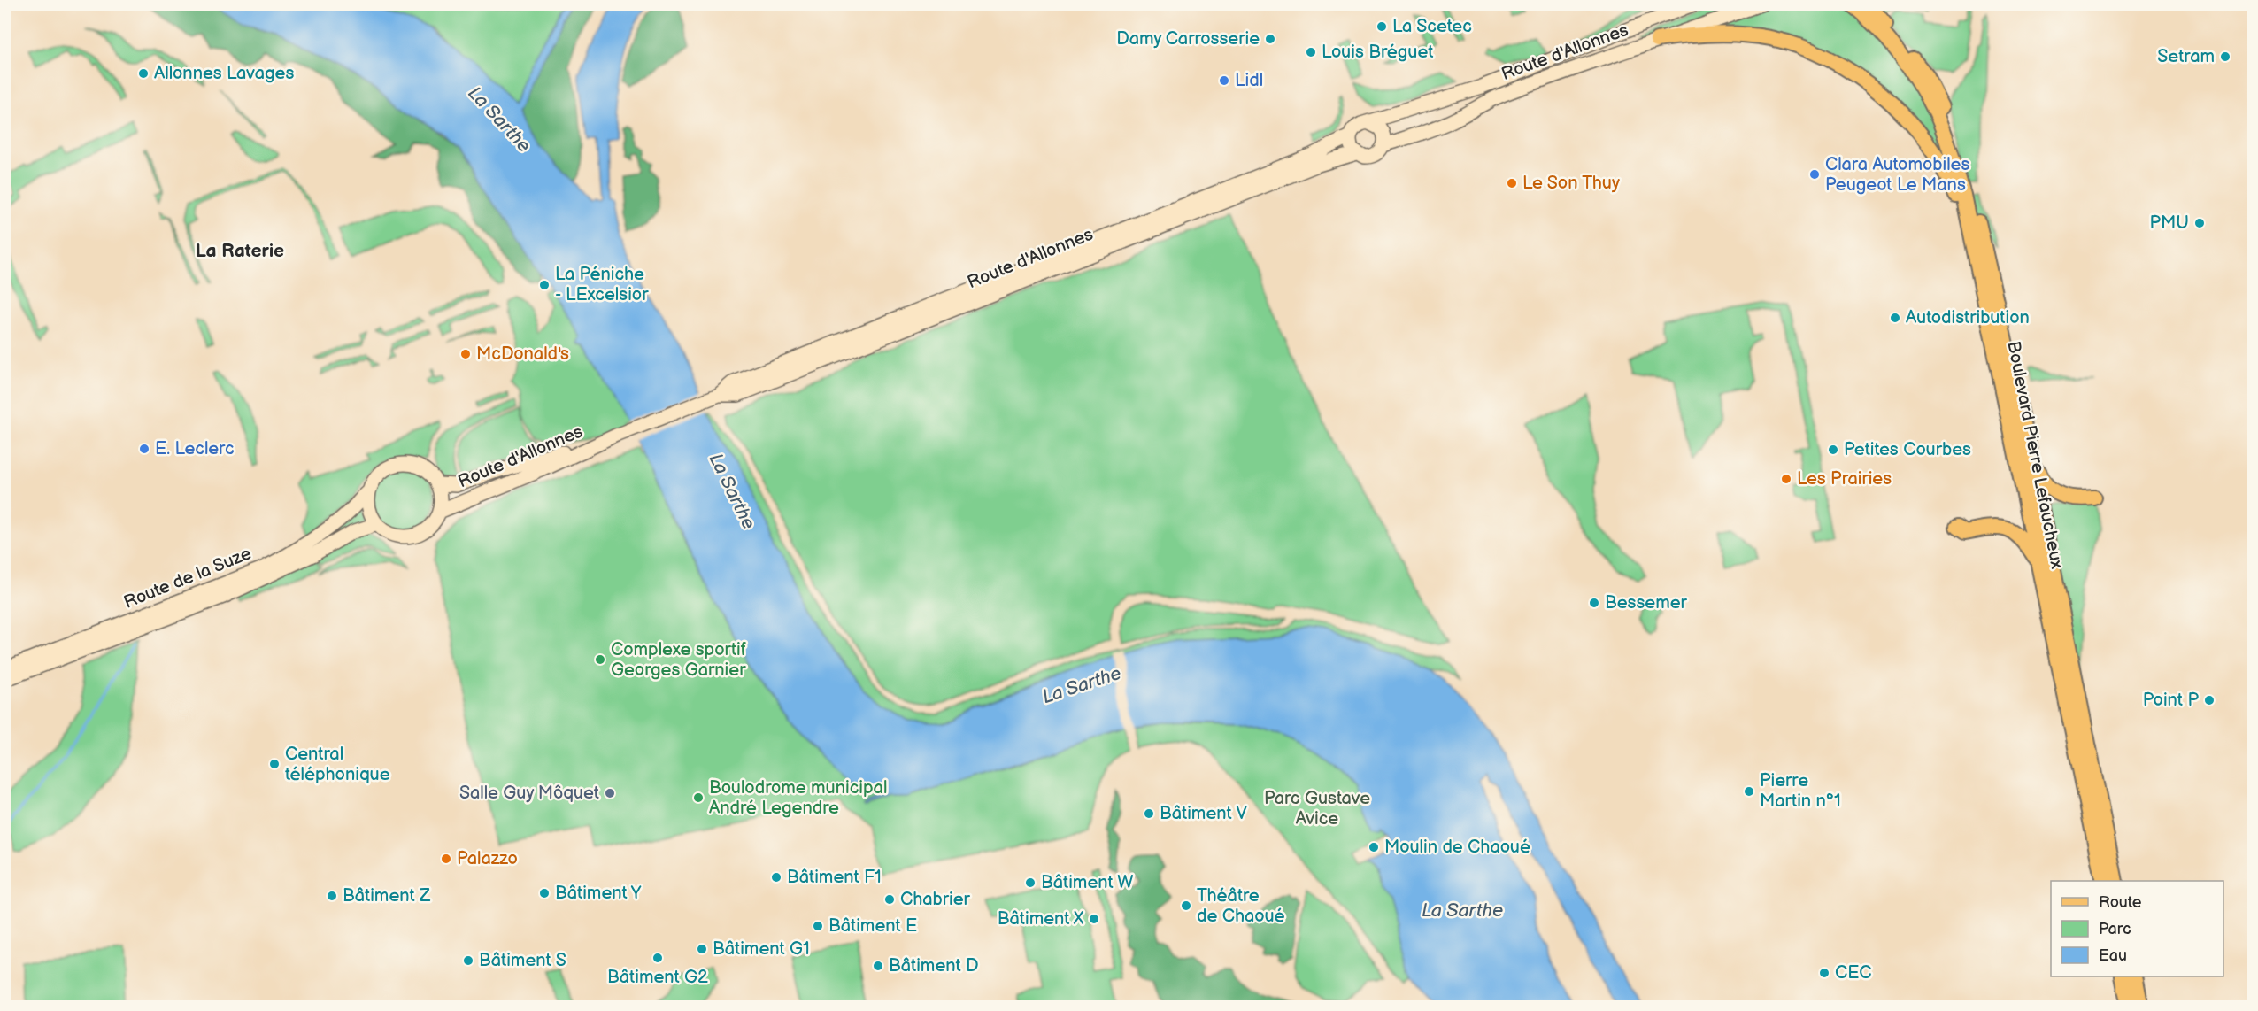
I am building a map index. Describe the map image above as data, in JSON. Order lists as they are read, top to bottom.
{
  "streets": {
    "main road": ["Route d'Allonnes", "Boulevard Pierre Lefaucheux", "Route de la Suze"]
  },
  "crossings": [
    ["Route d'Allonnes", "Route de la Suze"]
  ],
  "districts": ["La Raterie"],
  "water": ["La Sarthe"],
  "parks": ["Parc Gustave Avice"],
  "places": [
    "La Scetec",
    "Damy Carrosserie",
    "Louis Bréguet",
    "Setram",
    "Allonnes Lavages",
    "Lidl",
    "Clara Automobiles Peugeot Le Mans",
    "Le Son Thuy",
    "PMU",
    "La Péniche - LExcelsior",
    "Autodistribution",
    "McDonald's",
    "E. Leclerc",
    "Petites Courbes",
    "Les Prairies",
    "Bessemer",
    "Complexe sportif Georges Garnier",
    "Point P",
    "Central téléphonique",
    "Pierre Martin n°1",
    "Salle Guy Môquet",
    "Boulodrome municipal André Legendre",
    "Bâtiment V",
    "Moulin de Chaoué",
    "Palazzo",
    "Bâtiment F1",
    "Bâtiment W",
    "Bâtiment Y",
    "Bâtiment Z",
    "Chabrier",
    "Théâtre de Chaoué",
    "Bâtiment X",
    "Bâtiment E",
    "Bâtiment G1",
    "Bâtiment G2",
    "Bâtiment S",
    "Bâtiment D",
    "CEC"
  ],
  "legend": ["Route", "Parc", "Eau"]
}
